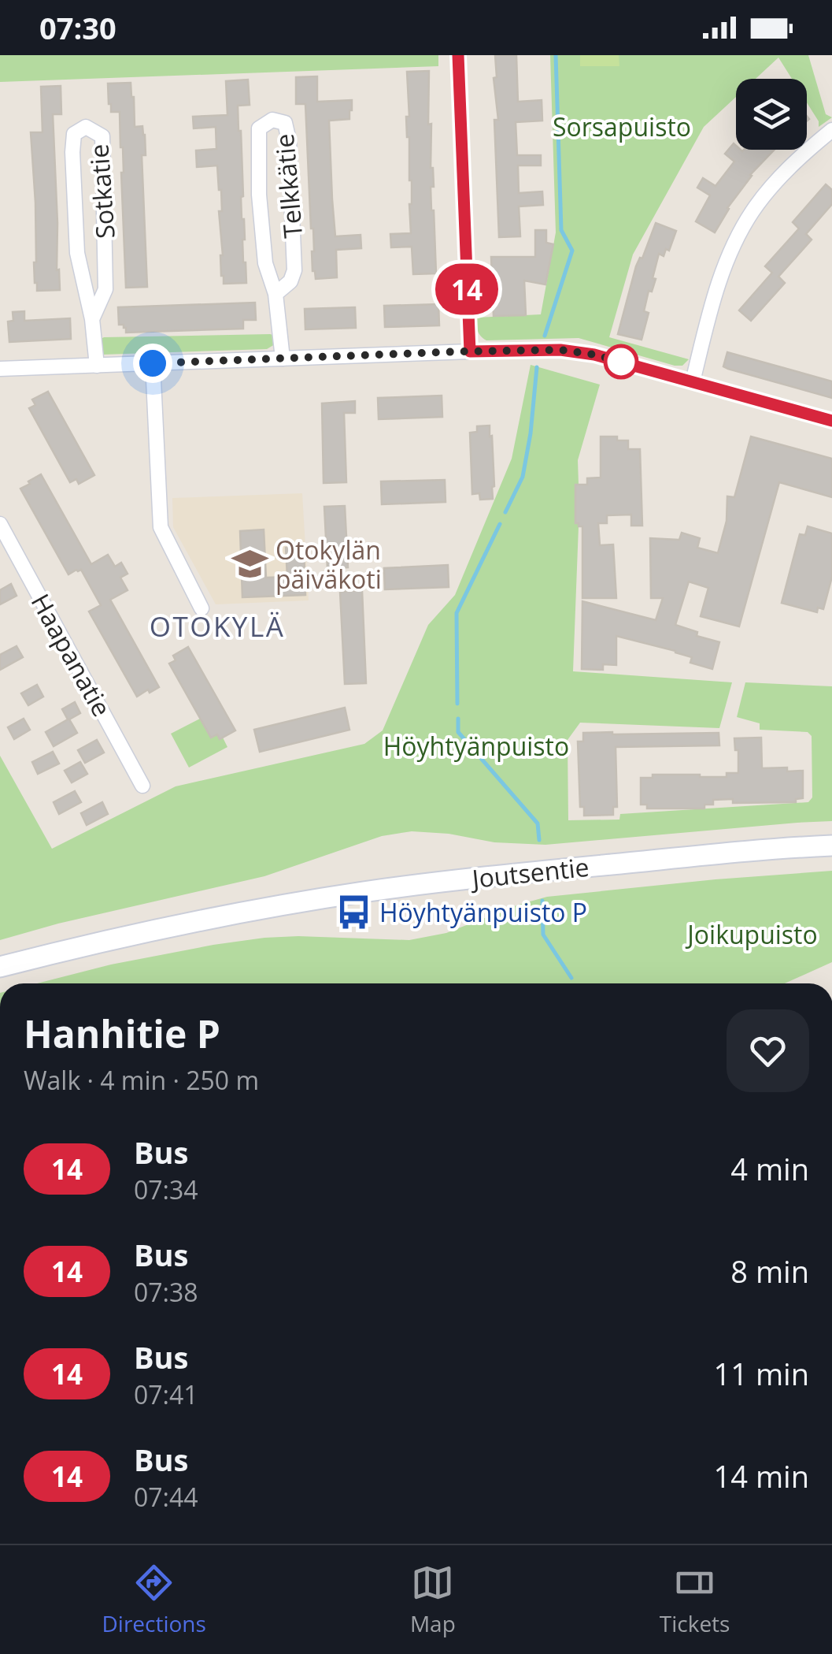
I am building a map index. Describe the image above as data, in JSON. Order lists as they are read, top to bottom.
{
  "streets": {
    "main road": ["Joutsentie"],
    "street": ["Telkkätie", "Sotkatie", "Haapanatie"]
  },
  "districts": ["OTOKYLÄ"],
  "parks": ["Sorsapuisto", "Höyhtyänpuisto", "Joikupuisto"],
  "places": {
    "school or university": ["Otokylän päiväkoti"],
    "bus stop": ["Höyhtyänpuisto P"]
  },
  "lines": ["bus line 14"],
  "page": {
    "status": "07:30",
    "on_map": "14",
    "heading": ["Hanhitie P", "Walk · 4 min · 250 m"],
    "list": [
      {
        "mark": "14",
        "name": "Bus",
        "note": "07:34",
        "value": "4 min"
      },
      {
        "mark": "14",
        "name": "Bus",
        "note": "07:38",
        "value": "8 min"
      },
      {
        "mark": "14",
        "name": "Bus",
        "note": "07:41",
        "value": "11 min"
      },
      {
        "mark": "14",
        "name": "Bus",
        "note": "07:44",
        "value": "14 min"
      }
    ],
    "tabs": ["Directions", "Map", "Tickets"]
  }
}
